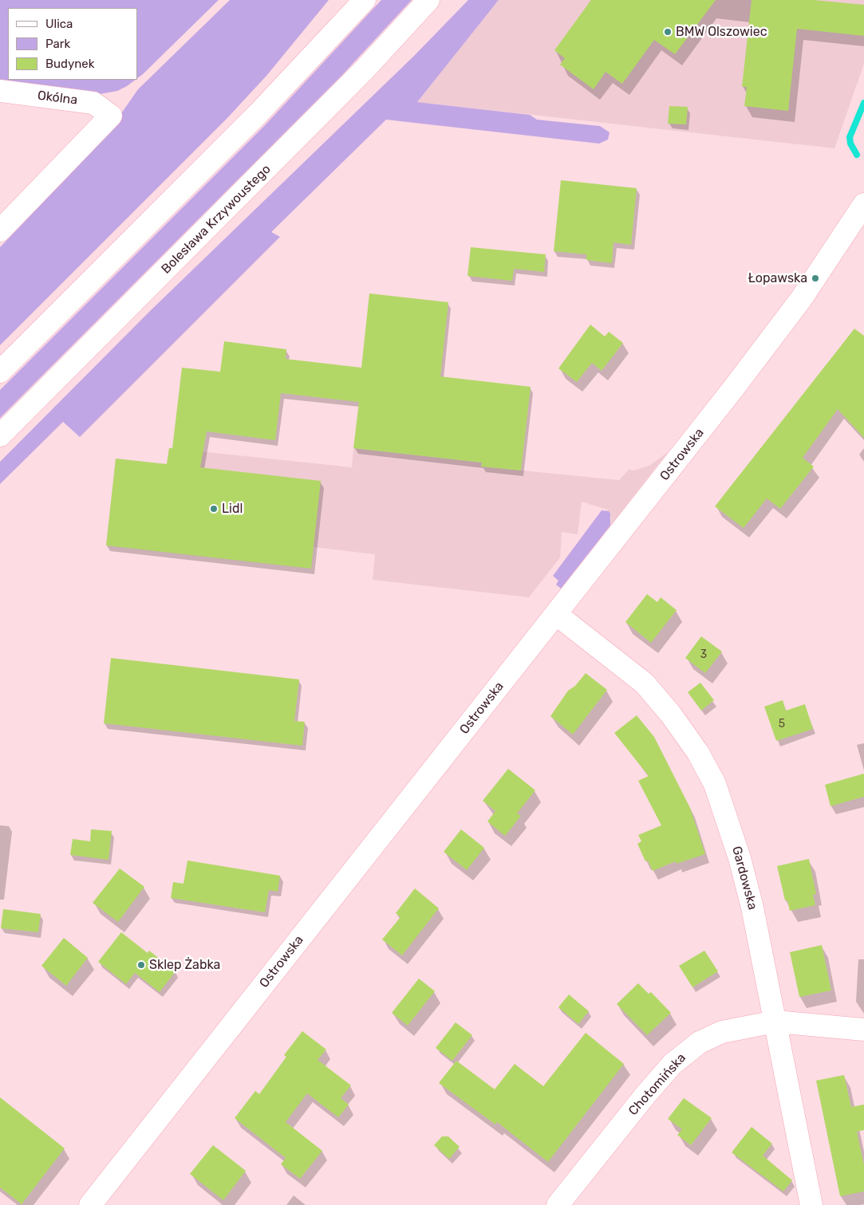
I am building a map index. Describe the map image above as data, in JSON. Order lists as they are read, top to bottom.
{
  "streets": {
    "street": [
      "Okólna",
      "Bolesława Krzywoustego",
      "Ostrowska",
      "Gardowska",
      "Chotomińska"
    ]
  },
  "crossings": [
    ["Ostrowska", "Gardowska"],
    ["Gardowska", "Chotomińska"]
  ],
  "places": [
    "BMW Olszowiec",
    "Łopawska",
    "Lidl",
    "Sklep Żabka"
  ],
  "house_numbers": ["3", "5"],
  "legend": ["Ulica", "Park", "Budynek"]
}
